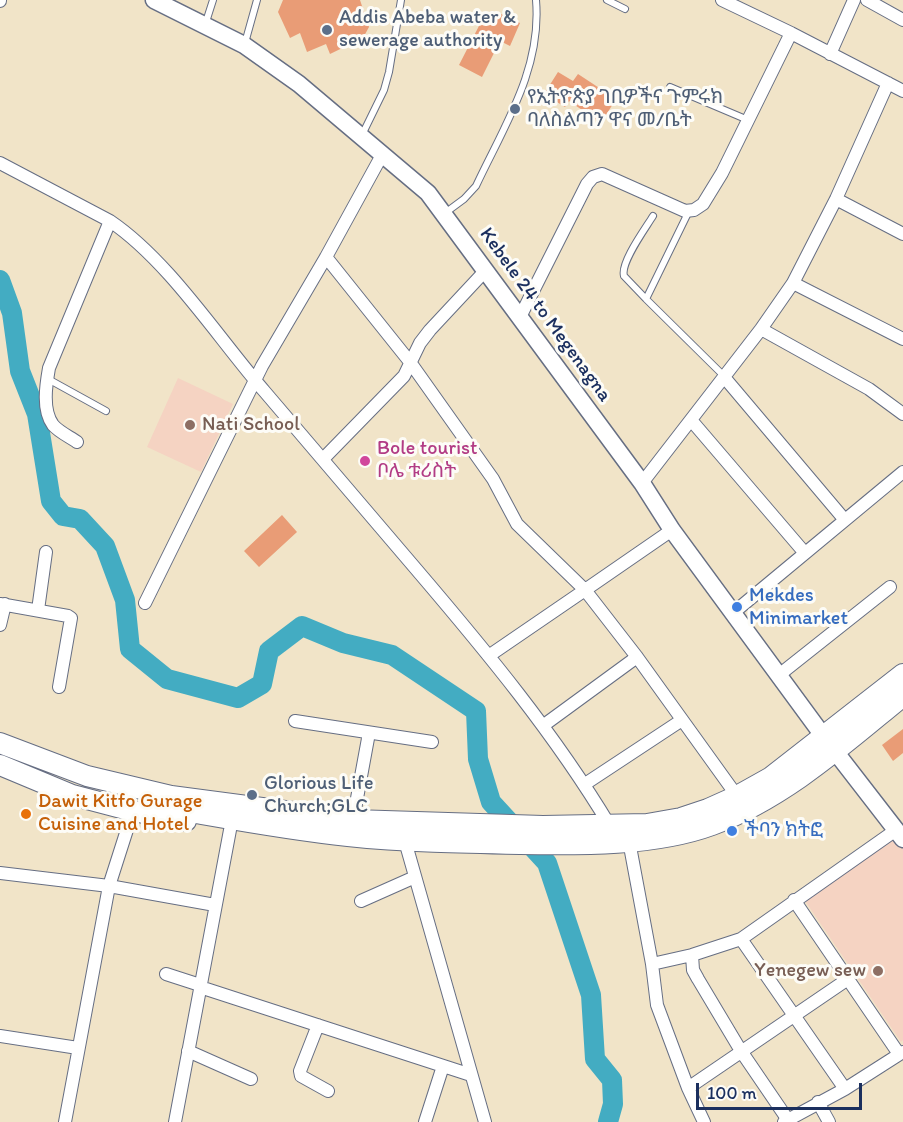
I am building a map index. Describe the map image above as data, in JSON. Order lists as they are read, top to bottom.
{
  "streets": {
    "main road": ["Kebele 24 to Megenagna"]
  },
  "places": [
    "Addis Abeba water & sewerage authority",
    "የኢትዮጵያ ገቢዎችና ጉምሩክ ባለስልጣን ዋና መ/ቤት",
    "Nati School",
    "Bole tourist ቦሌ ቱሪስት",
    "Mekdes Minimarket",
    "Glorious Life Church;GLC",
    "Dawit Kitfo Gurage Cuisine and Hotel",
    "ችባን ክትፎ",
    "Yenegew sew"
  ],
  "scale_bar": "100 m"
}
